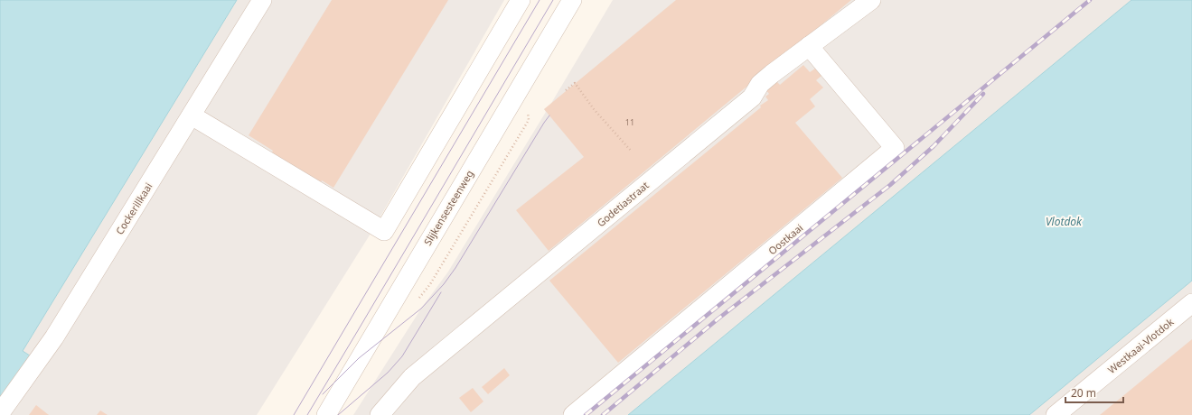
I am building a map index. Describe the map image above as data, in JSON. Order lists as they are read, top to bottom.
{
  "streets": {
    "street": [
      "Godetiastraat",
      "Slijkensesteenweg",
      "Cockerillkaai",
      "Oostkaai",
      "Westkaai-Vlotdok"
    ]
  },
  "crossings": [
    ["Godetiastraat", "Oostkaai"]
  ],
  "water": ["Vlotdok"],
  "house_numbers": ["11"],
  "scale_bar": "20 m"
}
